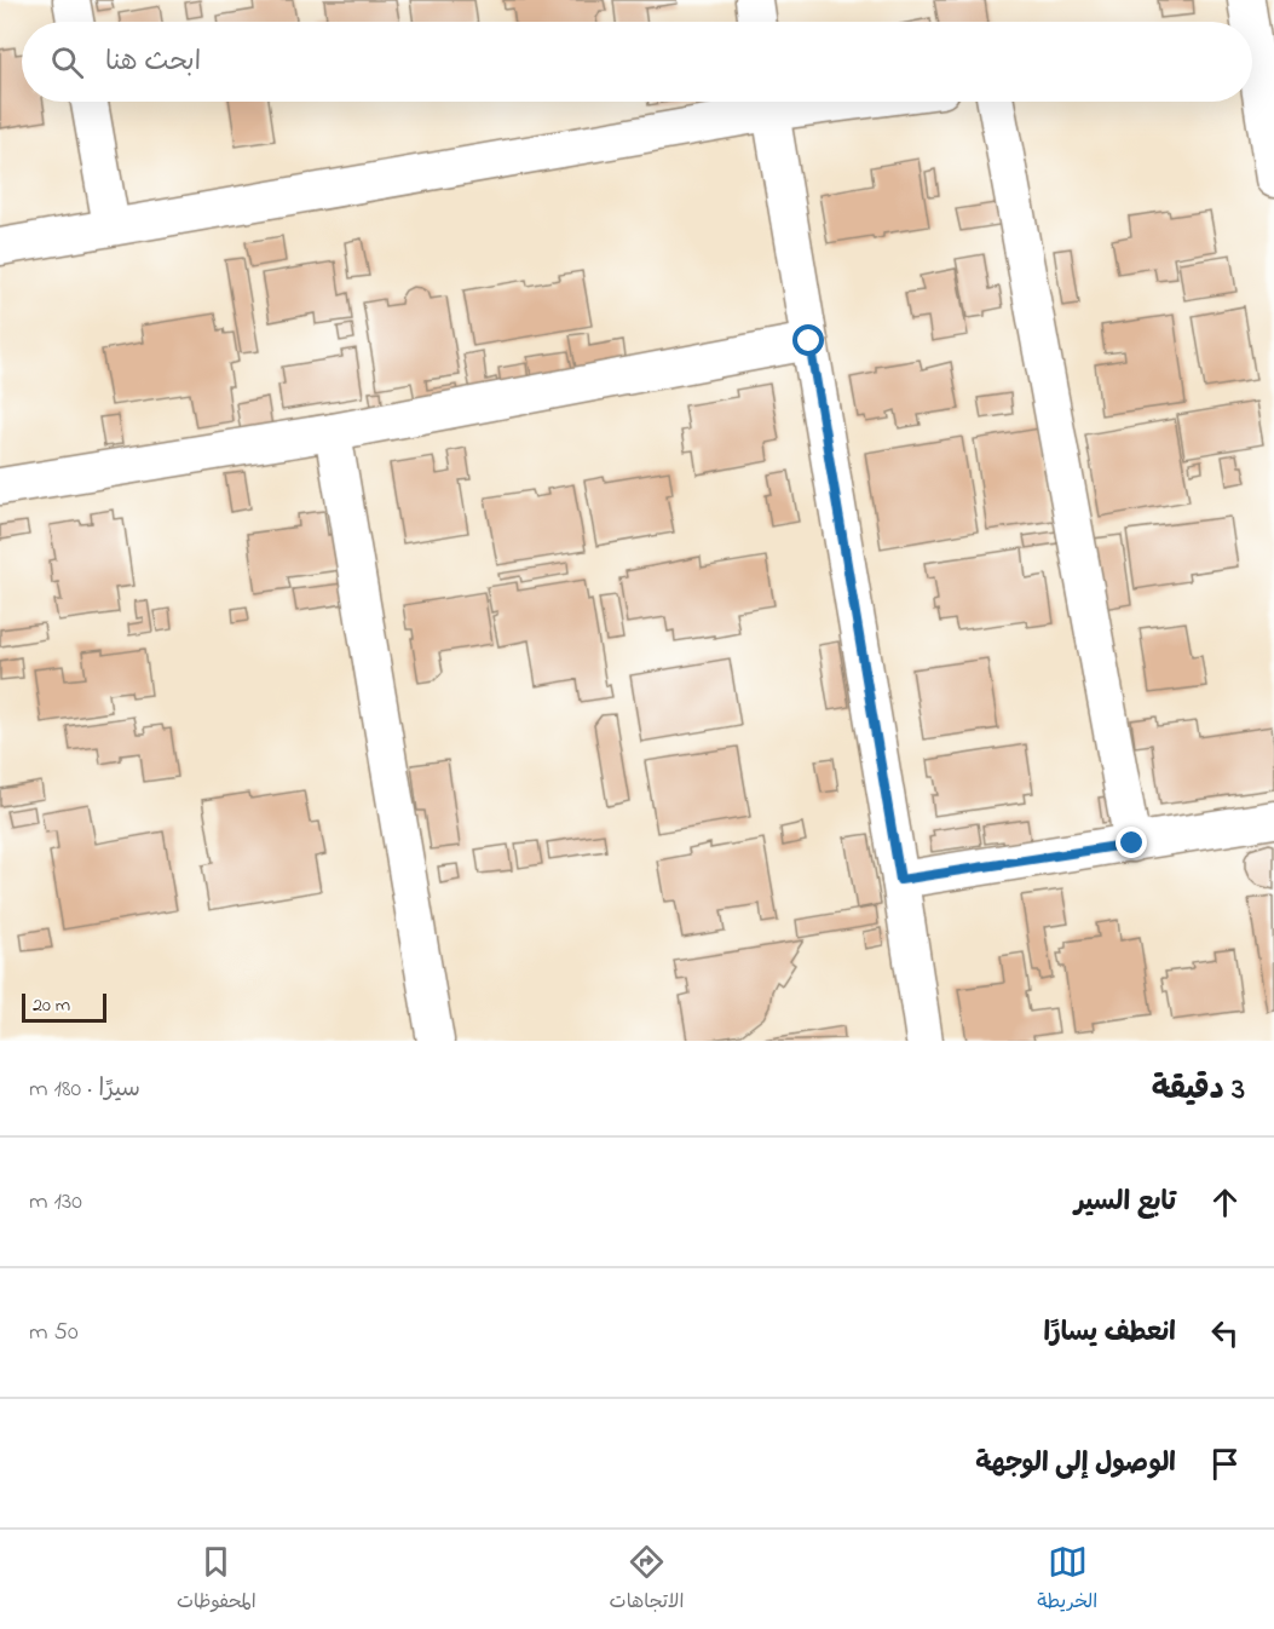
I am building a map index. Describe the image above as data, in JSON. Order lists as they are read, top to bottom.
{
  "scale_bar": "20 m",
  "page": {
    "search": "ابحث هنا",
    "scale": "20 m",
    "heading": ["3 دقيقة", "سيرًا · 180 m"],
    "list": [
      ["تابع السير", "130 m"],
      ["انعطف يسارًا", "50 m"],
      "الوصول إلى الوجهة"
    ],
    "nav": ["الخريطة", "الاتجاهات", "المحفوظات"]
  }
}
